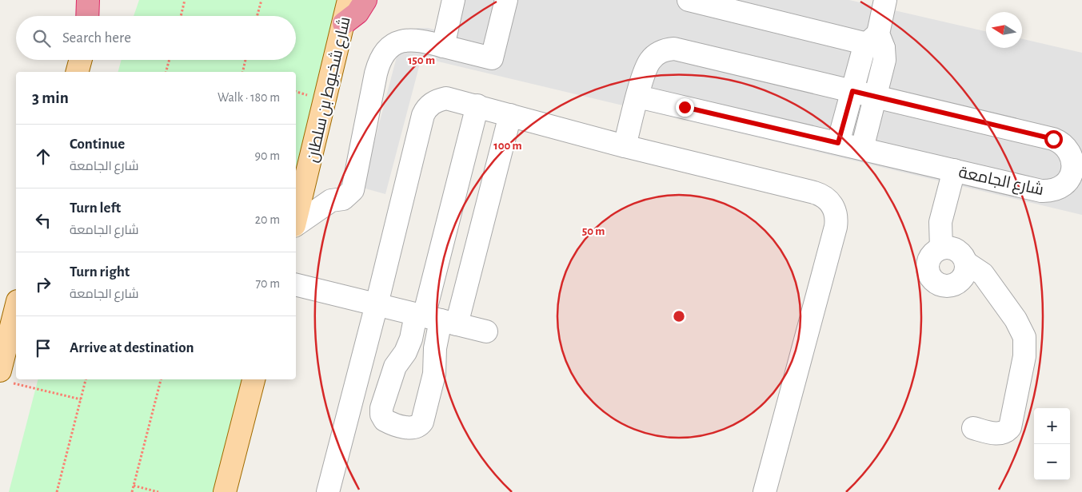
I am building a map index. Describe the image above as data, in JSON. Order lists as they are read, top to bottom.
{
  "streets": {
    "main road": ["شارع شخبوط بن سلطان"],
    "lane": ["شارع الجامعة"]
  },
  "north": "left",
  "page": {
    "search": "Search here",
    "heading": ["3 min", "Walk · 180 m"],
    "list": [
      ["Continue", "شارع الجامعة", "90 m"],
      ["Turn left", "شارع الجامعة", "20 m"],
      ["Turn right", "شارع الجامعة", "70 m"],
      "Arrive at destination"
    ],
    "map_buttons": ["+", "−"]
  },
  "rings": ["150 m", "100 m", "50 m"]
}
